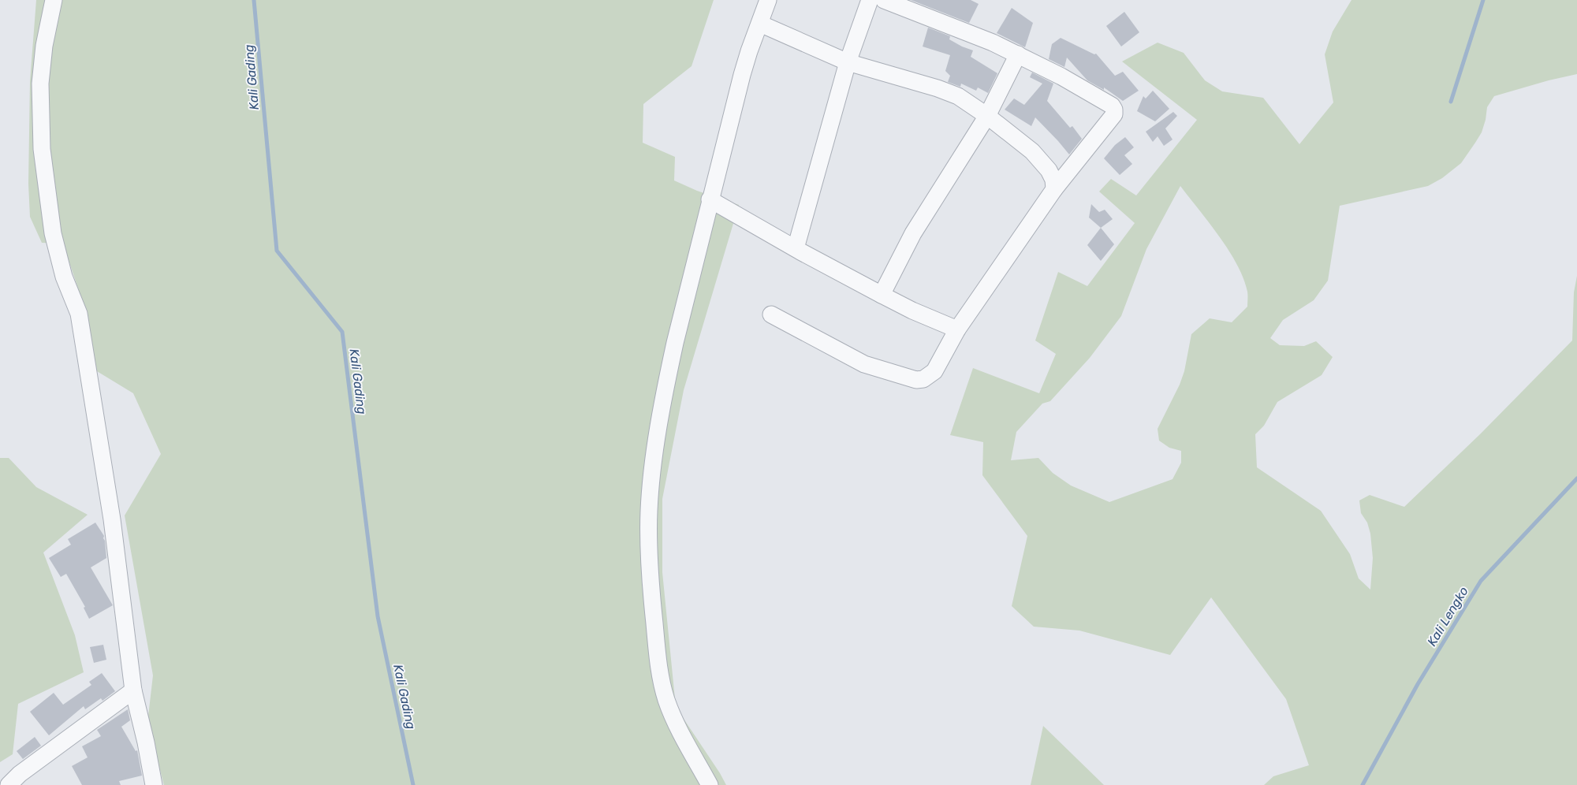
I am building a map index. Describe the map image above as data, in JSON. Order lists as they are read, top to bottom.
{
  "water": ["Kali Gading", "Kali Lengko"]
}
